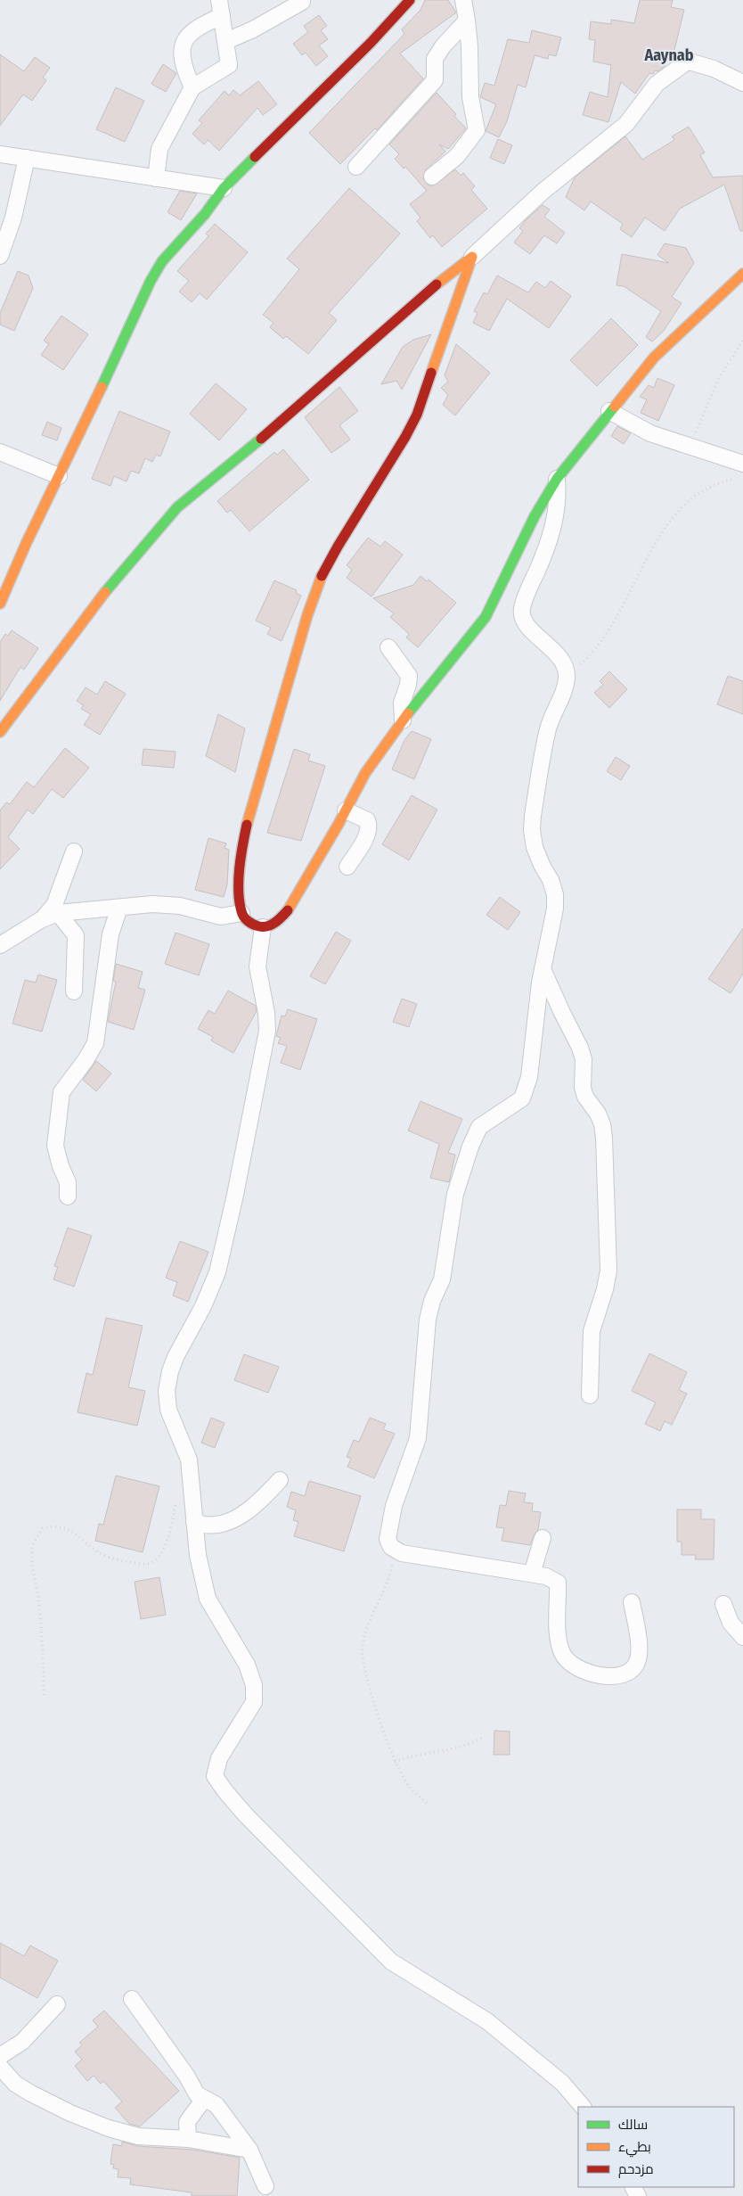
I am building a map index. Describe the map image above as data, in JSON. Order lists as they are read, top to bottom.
{
  "districts": ["Aaynab"],
  "legend": ["سالك", "بطيء", "مزدحم"]
}
